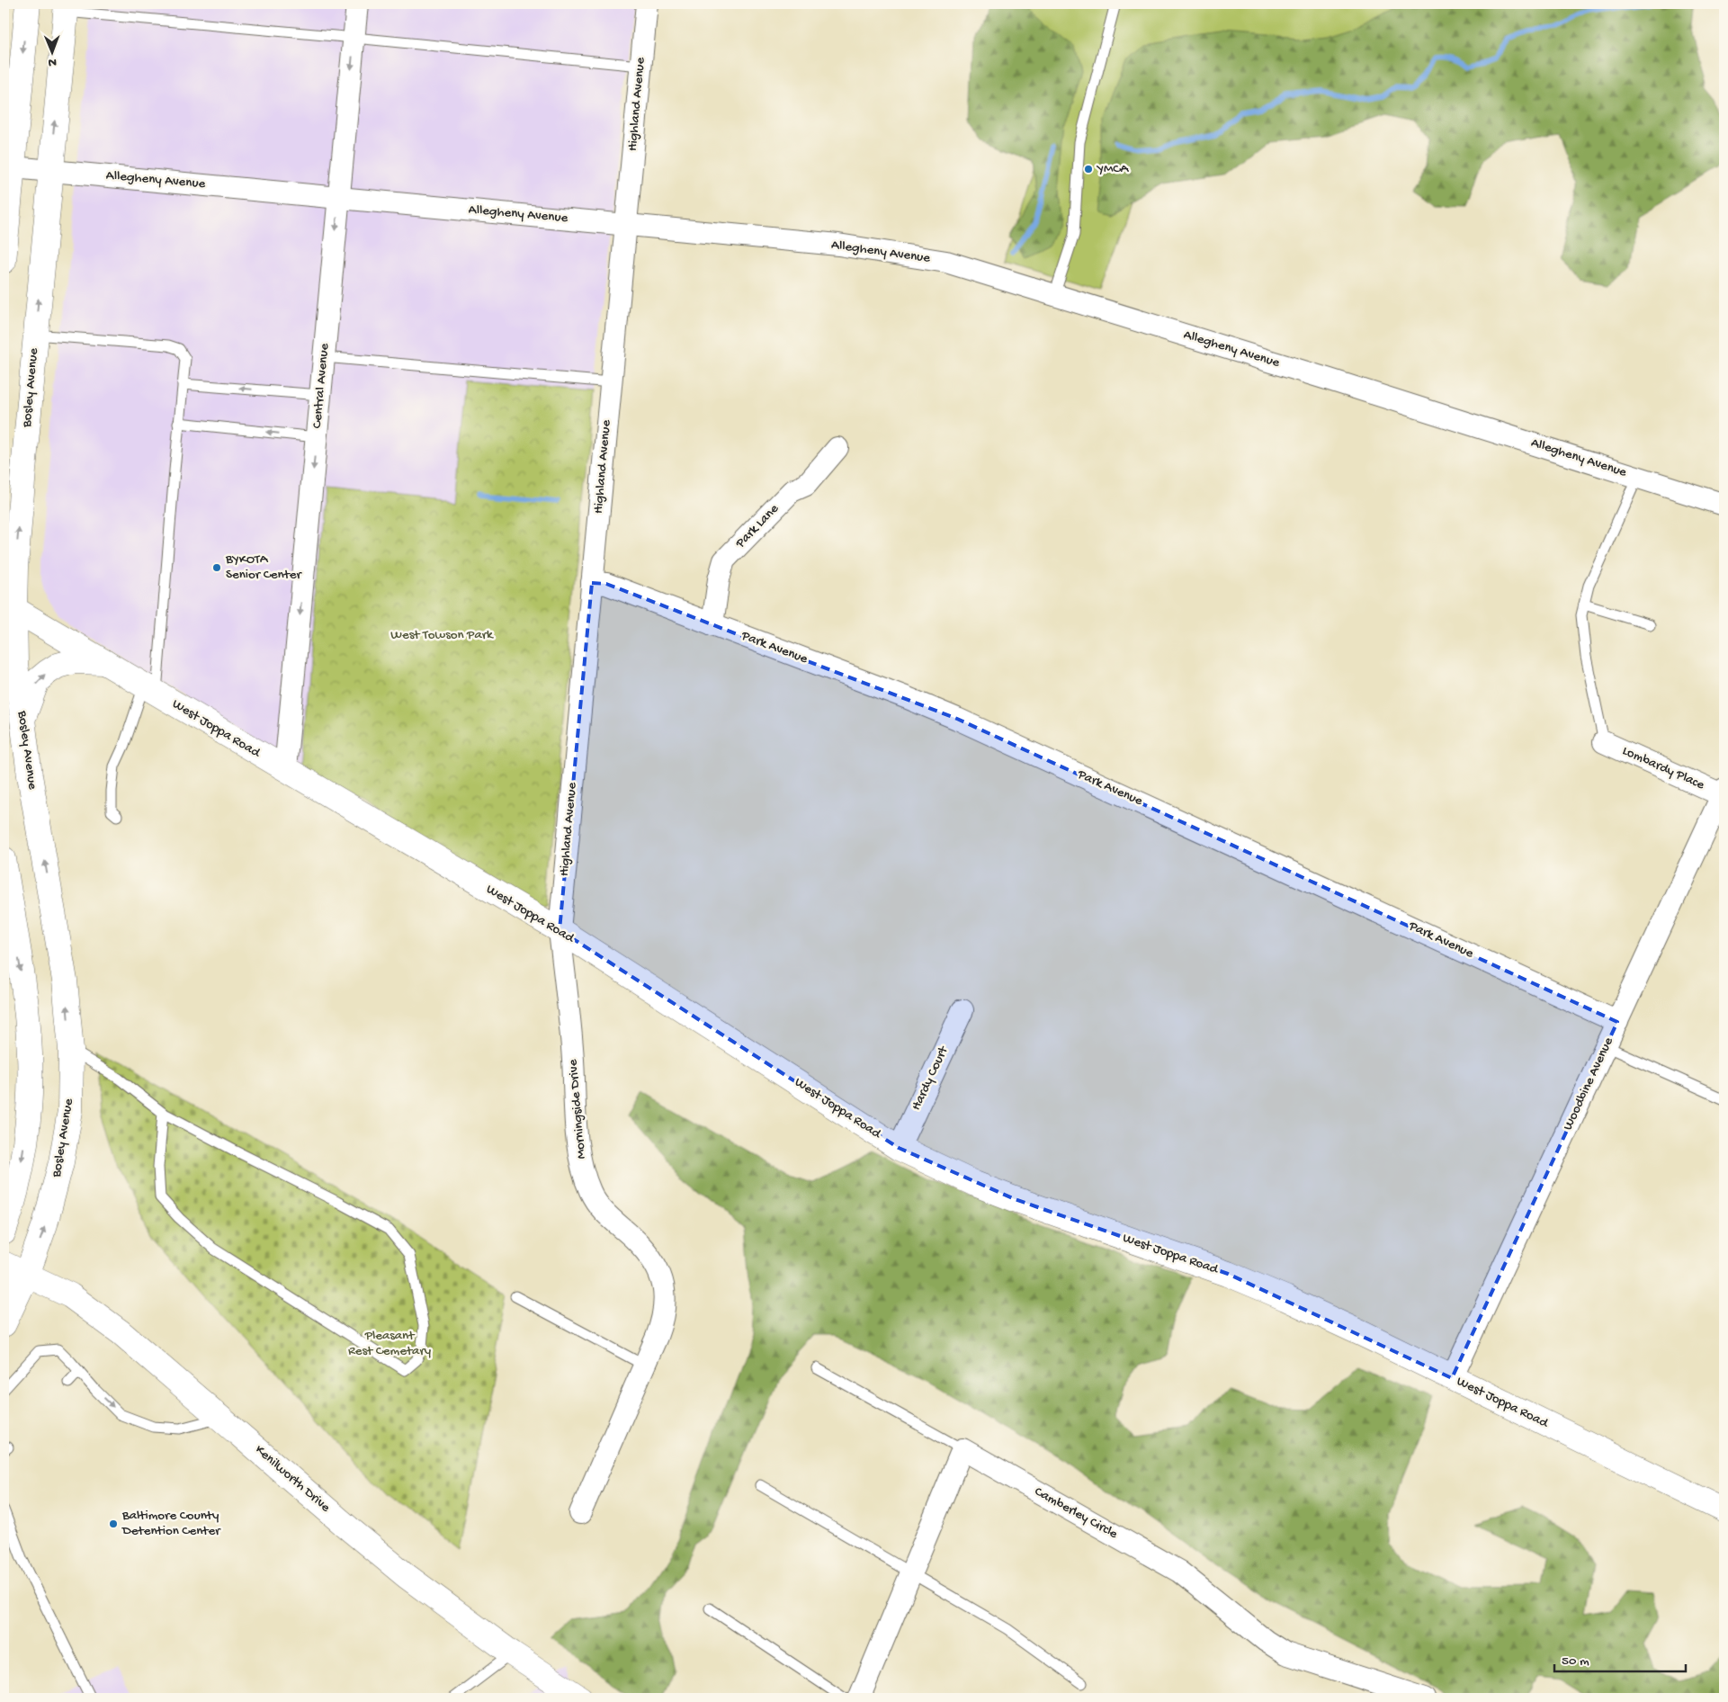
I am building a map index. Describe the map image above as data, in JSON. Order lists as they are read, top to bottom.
{
  "streets": {
    "street": [
      "Highland Avenue",
      "Allegheny Avenue",
      "Central Avenue",
      "Bosley Avenue",
      "Park Lane",
      "Park Avenue",
      "West Joppa Road",
      "Lombardy Place",
      "Hardy Court",
      "Woodbine Avenue",
      "Morningside Drive",
      "Kenilworth Drive",
      "Camberley Circle"
    ]
  },
  "crossings": [
    ["Highland Avenue", "Allegheny Avenue"],
    ["Highland Avenue", "Park Avenue"],
    ["Highland Avenue", "West Joppa Road"],
    ["Highland Avenue", "Morningside Drive"],
    ["Allegheny Avenue", "Central Avenue"],
    ["Allegheny Avenue", "Bosley Avenue"],
    ["Central Avenue", "West Joppa Road"],
    ["Bosley Avenue", "West Joppa Road"],
    ["Bosley Avenue", "Kenilworth Drive"],
    ["Park Lane", "Park Avenue"],
    ["Park Avenue", "Woodbine Avenue"],
    ["West Joppa Road", "Hardy Court"],
    ["West Joppa Road", "Woodbine Avenue"],
    ["West Joppa Road", "Morningside Drive"],
    ["Lombardy Place", "Woodbine Avenue"]
  ],
  "one_way": ["Central Avenue"],
  "parks": ["West Towson Park", "Pleasant Rest Cemetary"],
  "places": ["YMCA", "BYKOTA Senior Center", "Baltimore County Detention Center"],
  "scale_bar": "50 m",
  "north": "bottom"
}
